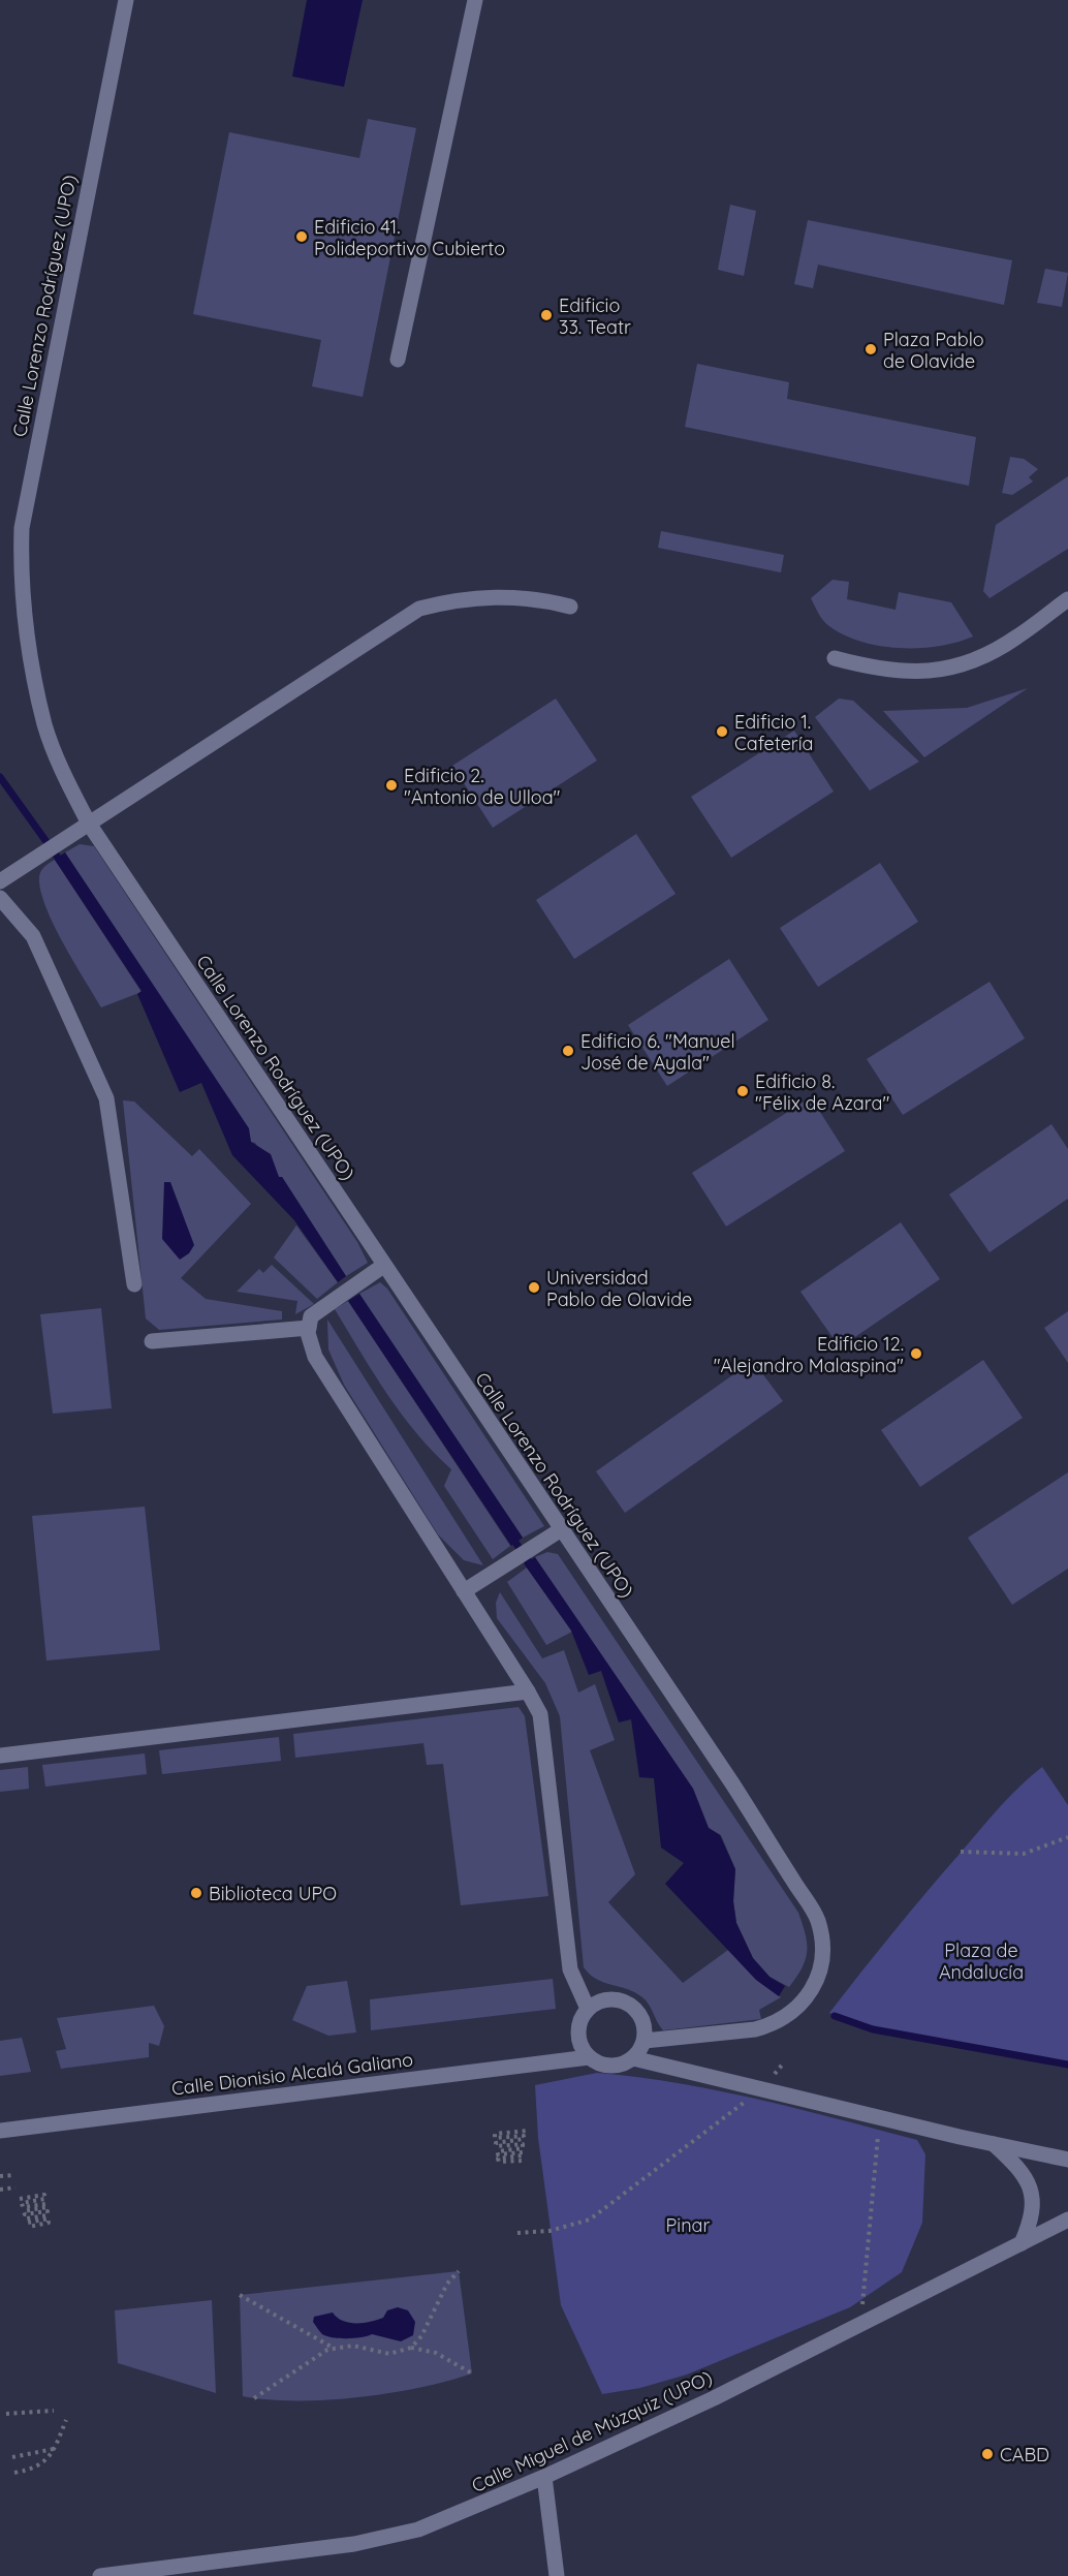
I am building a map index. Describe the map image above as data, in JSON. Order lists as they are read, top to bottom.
{
  "streets": {
    "street": ["Calle Lorenzo Rodríguez (UPO)", "Calle Dionisio Alcalá Galiano", "Calle Miguel de Múzquiz (UPO)"]
  },
  "crossings": [
    ["Calle Lorenzo Rodríguez (UPO)", "Calle Dionisio Alcalá Galiano"]
  ],
  "parks": ["Plaza de Andalucía", "Pinar"],
  "places": [
    "Edificio 41. Polideportivo Cubierto",
    "Edificio 33. Teatr",
    "Plaza Pablo de Olavide",
    "Edificio 1. Cafetería",
    "Edificio 2. \"Antonio de Ulloa\"",
    "Edificio 6. \"Manuel José de Ayala\"",
    "Edificio 8. \"Félix de Azara\"",
    "Universidad Pablo de Olavide",
    "Edificio 12. \"Alejandro Malaspina\"",
    "Biblioteca UPO",
    "CABD"
  ]
}
